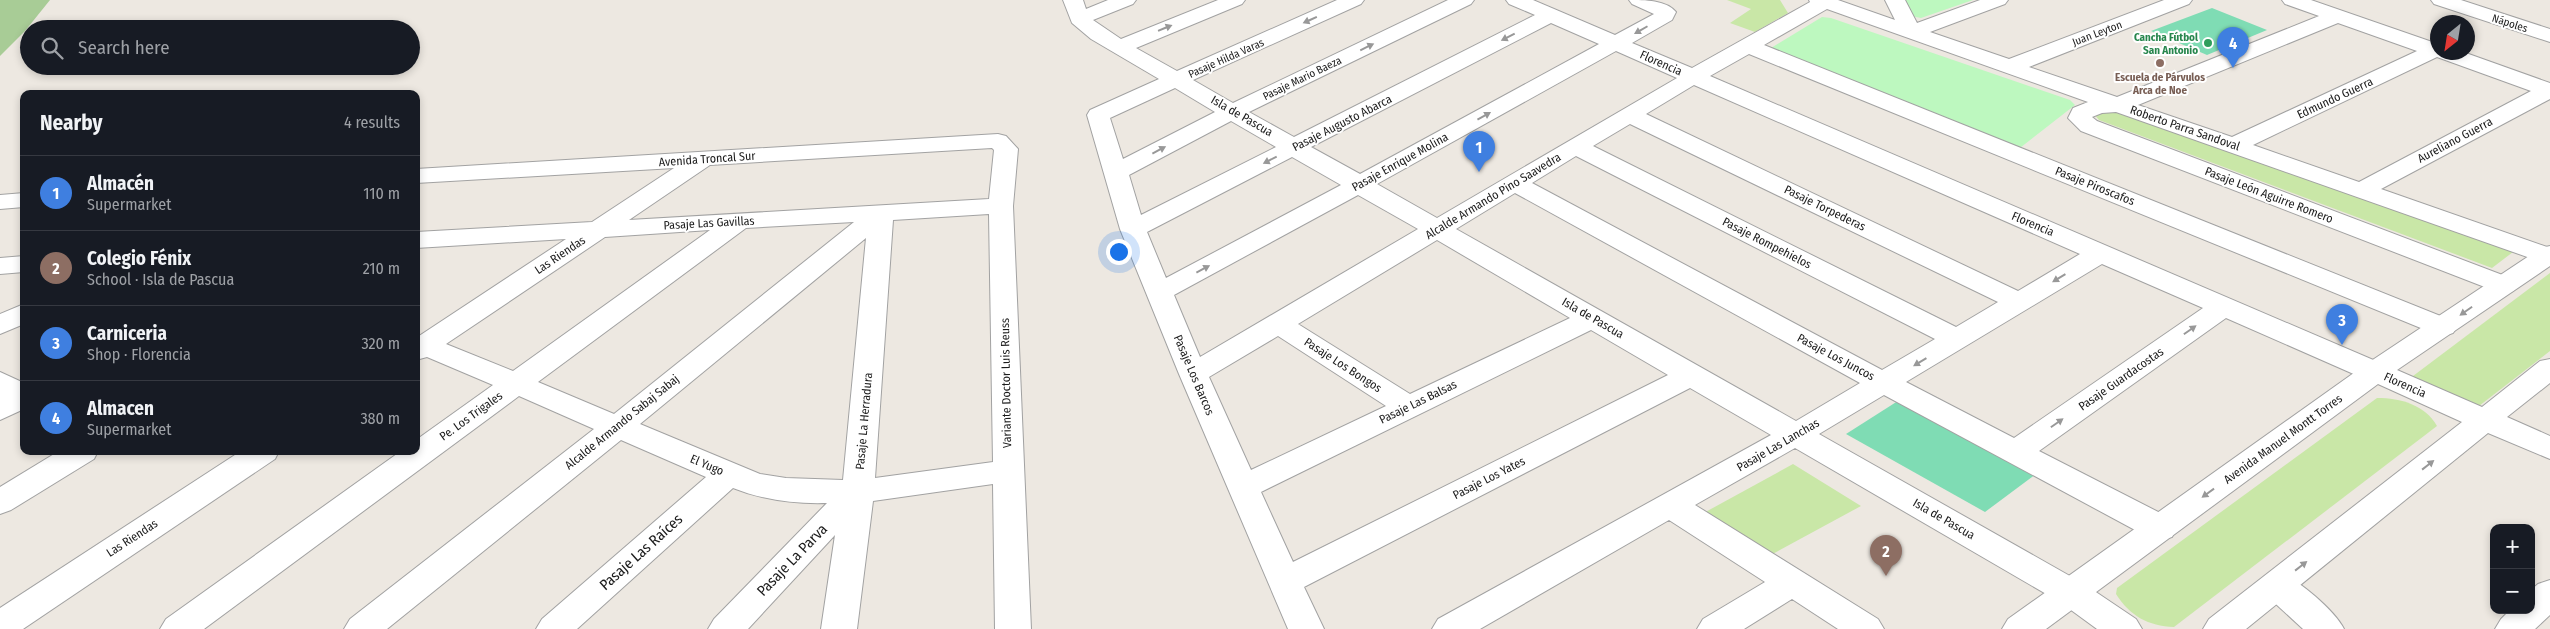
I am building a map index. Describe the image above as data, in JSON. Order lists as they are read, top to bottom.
{
  "streets": {
    "street": [
      "Nápoles",
      "Juan Leyton",
      "Pasaje Hilda Varas",
      "Florencia",
      "Pasaje Mario Baeza",
      "Edmundo Guerra",
      "Isla de Pascua",
      "Pasaje Augusto Abarca",
      "Roberto Parra Sandoval",
      "Aureliano Guerra",
      "Avenida Troncal Sur",
      "Pasaje Enrique Molina",
      "Pasaje Piroscafos",
      "Pasaje León Aguirre Romero",
      "Alcalde Armando Pino Saavedra",
      "Pasaje Torpederas",
      "Pasaje Las Gavillas",
      "Pasaje Rompehielos",
      "Las Riendas",
      "Pasaje Los Juncos",
      "Pasaje Los Bongos",
      "Pasaje Los Barcos",
      "Pasaje Guardacostas",
      "Variante Doctor Luis Reuss",
      "Pasaje Las Balsas",
      "Pe. Los Trigales",
      "Pasaje La Herradura",
      "Alcalde Armando Sabaj Sabaj",
      "Avenida Manuel Montt Torres",
      "Pasaje Las Lanchas",
      "El Yugo",
      "Pasaje Los Yates",
      "Pasaje Las Raíces",
      "Pasaje La Parva"
    ]
  },
  "crossings": [
    ["Juan Leyton", "Roberto Parra Sandoval"],
    ["Pasaje Hilda Varas", "Isla de Pascua"],
    ["Pasaje Hilda Varas", "Pasaje Los Barcos"],
    ["Florencia", "Pasaje Augusto Abarca"],
    ["Florencia", "Pasaje Enrique Molina"],
    ["Florencia", "Alcalde Armando Pino Saavedra"],
    ["Florencia", "Pasaje Guardacostas"],
    ["Florencia", "Avenida Manuel Montt Torres"],
    ["Florencia", "Pasaje Las Lanchas"],
    ["Pasaje Mario Baeza", "Isla de Pascua"],
    ["Pasaje Mario Baeza", "Pasaje Los Barcos"],
    ["Edmundo Guerra", "Roberto Parra Sandoval"],
    ["Isla de Pascua", "Pasaje Augusto Abarca"],
    ["Isla de Pascua", "Pasaje Enrique Molina"],
    ["Isla de Pascua", "Alcalde Armando Pino Saavedra"],
    ["Isla de Pascua", "Pasaje Las Balsas"],
    ["Isla de Pascua", "Avenida Manuel Montt Torres"],
    ["Isla de Pascua", "Pasaje Las Lanchas"],
    ["Isla de Pascua", "Pasaje Los Yates"],
    ["Pasaje Augusto Abarca", "Pasaje Los Barcos"],
    ["Roberto Parra Sandoval", "Aureliano Guerra"],
    ["Roberto Parra Sandoval", "Pasaje León Aguirre Romero"],
    ["Roberto Parra Sandoval", "Alcalde Armando Pino Saavedra"],
    ["Roberto Parra Sandoval", "Avenida Manuel Montt Torres"],
    ["Avenida Troncal Sur", "Las Riendas"],
    ["Avenida Troncal Sur", "Variante Doctor Luis Reuss"],
    ["Pasaje Enrique Molina", "Pasaje Los Barcos"],
    ["Pasaje Piroscafos", "Alcalde Armando Pino Saavedra"],
    ["Pasaje Piroscafos", "Avenida Manuel Montt Torres"],
    ["Pasaje León Aguirre Romero", "Avenida Manuel Montt Torres"],
    ["Alcalde Armando Pino Saavedra", "Pasaje Torpederas"],
    ["Alcalde Armando Pino Saavedra", "Pasaje Rompehielos"],
    ["Alcalde Armando Pino Saavedra", "Pasaje Los Juncos"],
    ["Alcalde Armando Pino Saavedra", "Pasaje Los Bongos"],
    ["Alcalde Armando Pino Saavedra", "Pasaje Los Barcos"],
    ["Pasaje Torpederas", "Pasaje Las Lanchas"],
    ["Pasaje Las Gavillas", "Las Riendas"],
    ["Pasaje Las Gavillas", "Variante Doctor Luis Reuss"],
    ["Pasaje Las Gavillas", "Pe. Los Trigales"],
    ["Pasaje Las Gavillas", "Pasaje La Herradura"],
    ["Pasaje Las Gavillas", "Alcalde Armando Sabaj Sabaj"],
    ["Pasaje Rompehielos", "Pasaje Las Lanchas"],
    ["Las Riendas", "El Yugo"],
    ["Pasaje Los Juncos", "Pasaje Guardacostas"],
    ["Pasaje Los Juncos", "Avenida Manuel Montt Torres"],
    ["Pasaje Los Juncos", "Pasaje Las Lanchas"],
    ["Pasaje Los Bongos", "Pasaje Las Balsas"],
    ["Pasaje Los Barcos", "Pasaje Las Balsas"],
    ["Pasaje Los Barcos", "Pasaje Los Yates"],
    ["Variante Doctor Luis Reuss", "El Yugo"],
    ["Pe. Los Trigales", "El Yugo"],
    ["Pasaje La Herradura", "Alcalde Armando Sabaj Sabaj"],
    ["Pasaje La Herradura", "El Yugo"],
    ["Pasaje La Herradura", "Pasaje La Parva"],
    ["Alcalde Armando Sabaj Sabaj", "El Yugo"],
    ["El Yugo", "Pasaje Las Raíces"],
    ["El Yugo", "Pasaje La Parva"]
  ],
  "one_way": ["Pasaje Guardacostas"],
  "places": ["Cancha Fútbol San Antonio", "Escuela de Párvulos Arca de Noe"],
  "north": "bottom left",
  "page": {
    "search": "Search here",
    "pins": [
      "4",
      "1",
      "3",
      "2"
    ],
    "heading": ["Nearby", "4 results"],
    "list": [
      {
        "mark": "1",
        "name": "Almacén",
        "note": "Supermarket",
        "value": "110 m"
      },
      {
        "mark": "2",
        "name": "Colegio Fénix",
        "note": "School · Isla de Pascua",
        "value": "210 m"
      },
      {
        "mark": "3",
        "name": "Carniceria",
        "note": "Shop · Florencia",
        "value": "320 m"
      },
      {
        "mark": "4",
        "name": "Almacen",
        "note": "Supermarket",
        "value": "380 m"
      }
    ],
    "map_buttons": ["+", "−"]
  }
}
